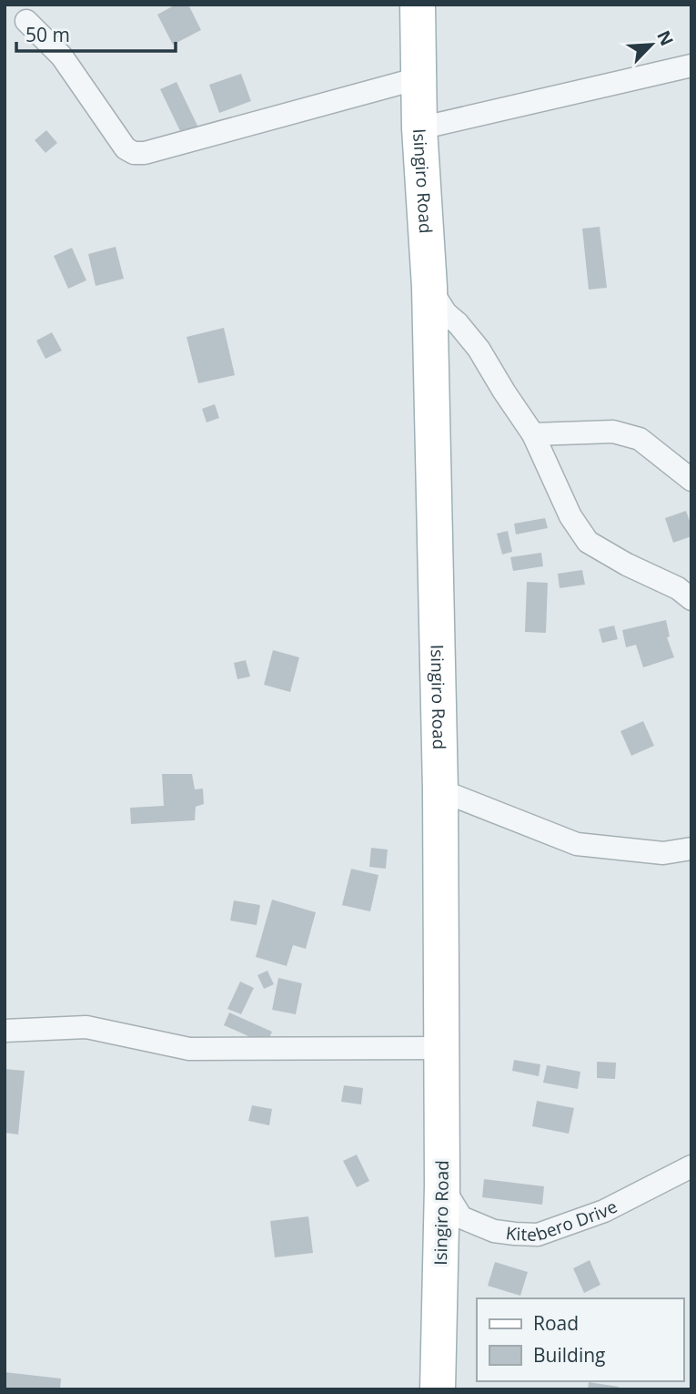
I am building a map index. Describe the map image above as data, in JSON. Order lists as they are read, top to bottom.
{
  "streets": {
    "main road": ["Isingiro Road"],
    "street": ["Kitebero Drive"]
  },
  "crossings": [
    ["Isingiro Road", "Kitebero Drive"]
  ],
  "legend": ["Road", "Building"],
  "scale_bar": "50 m",
  "north": "top right"
}
